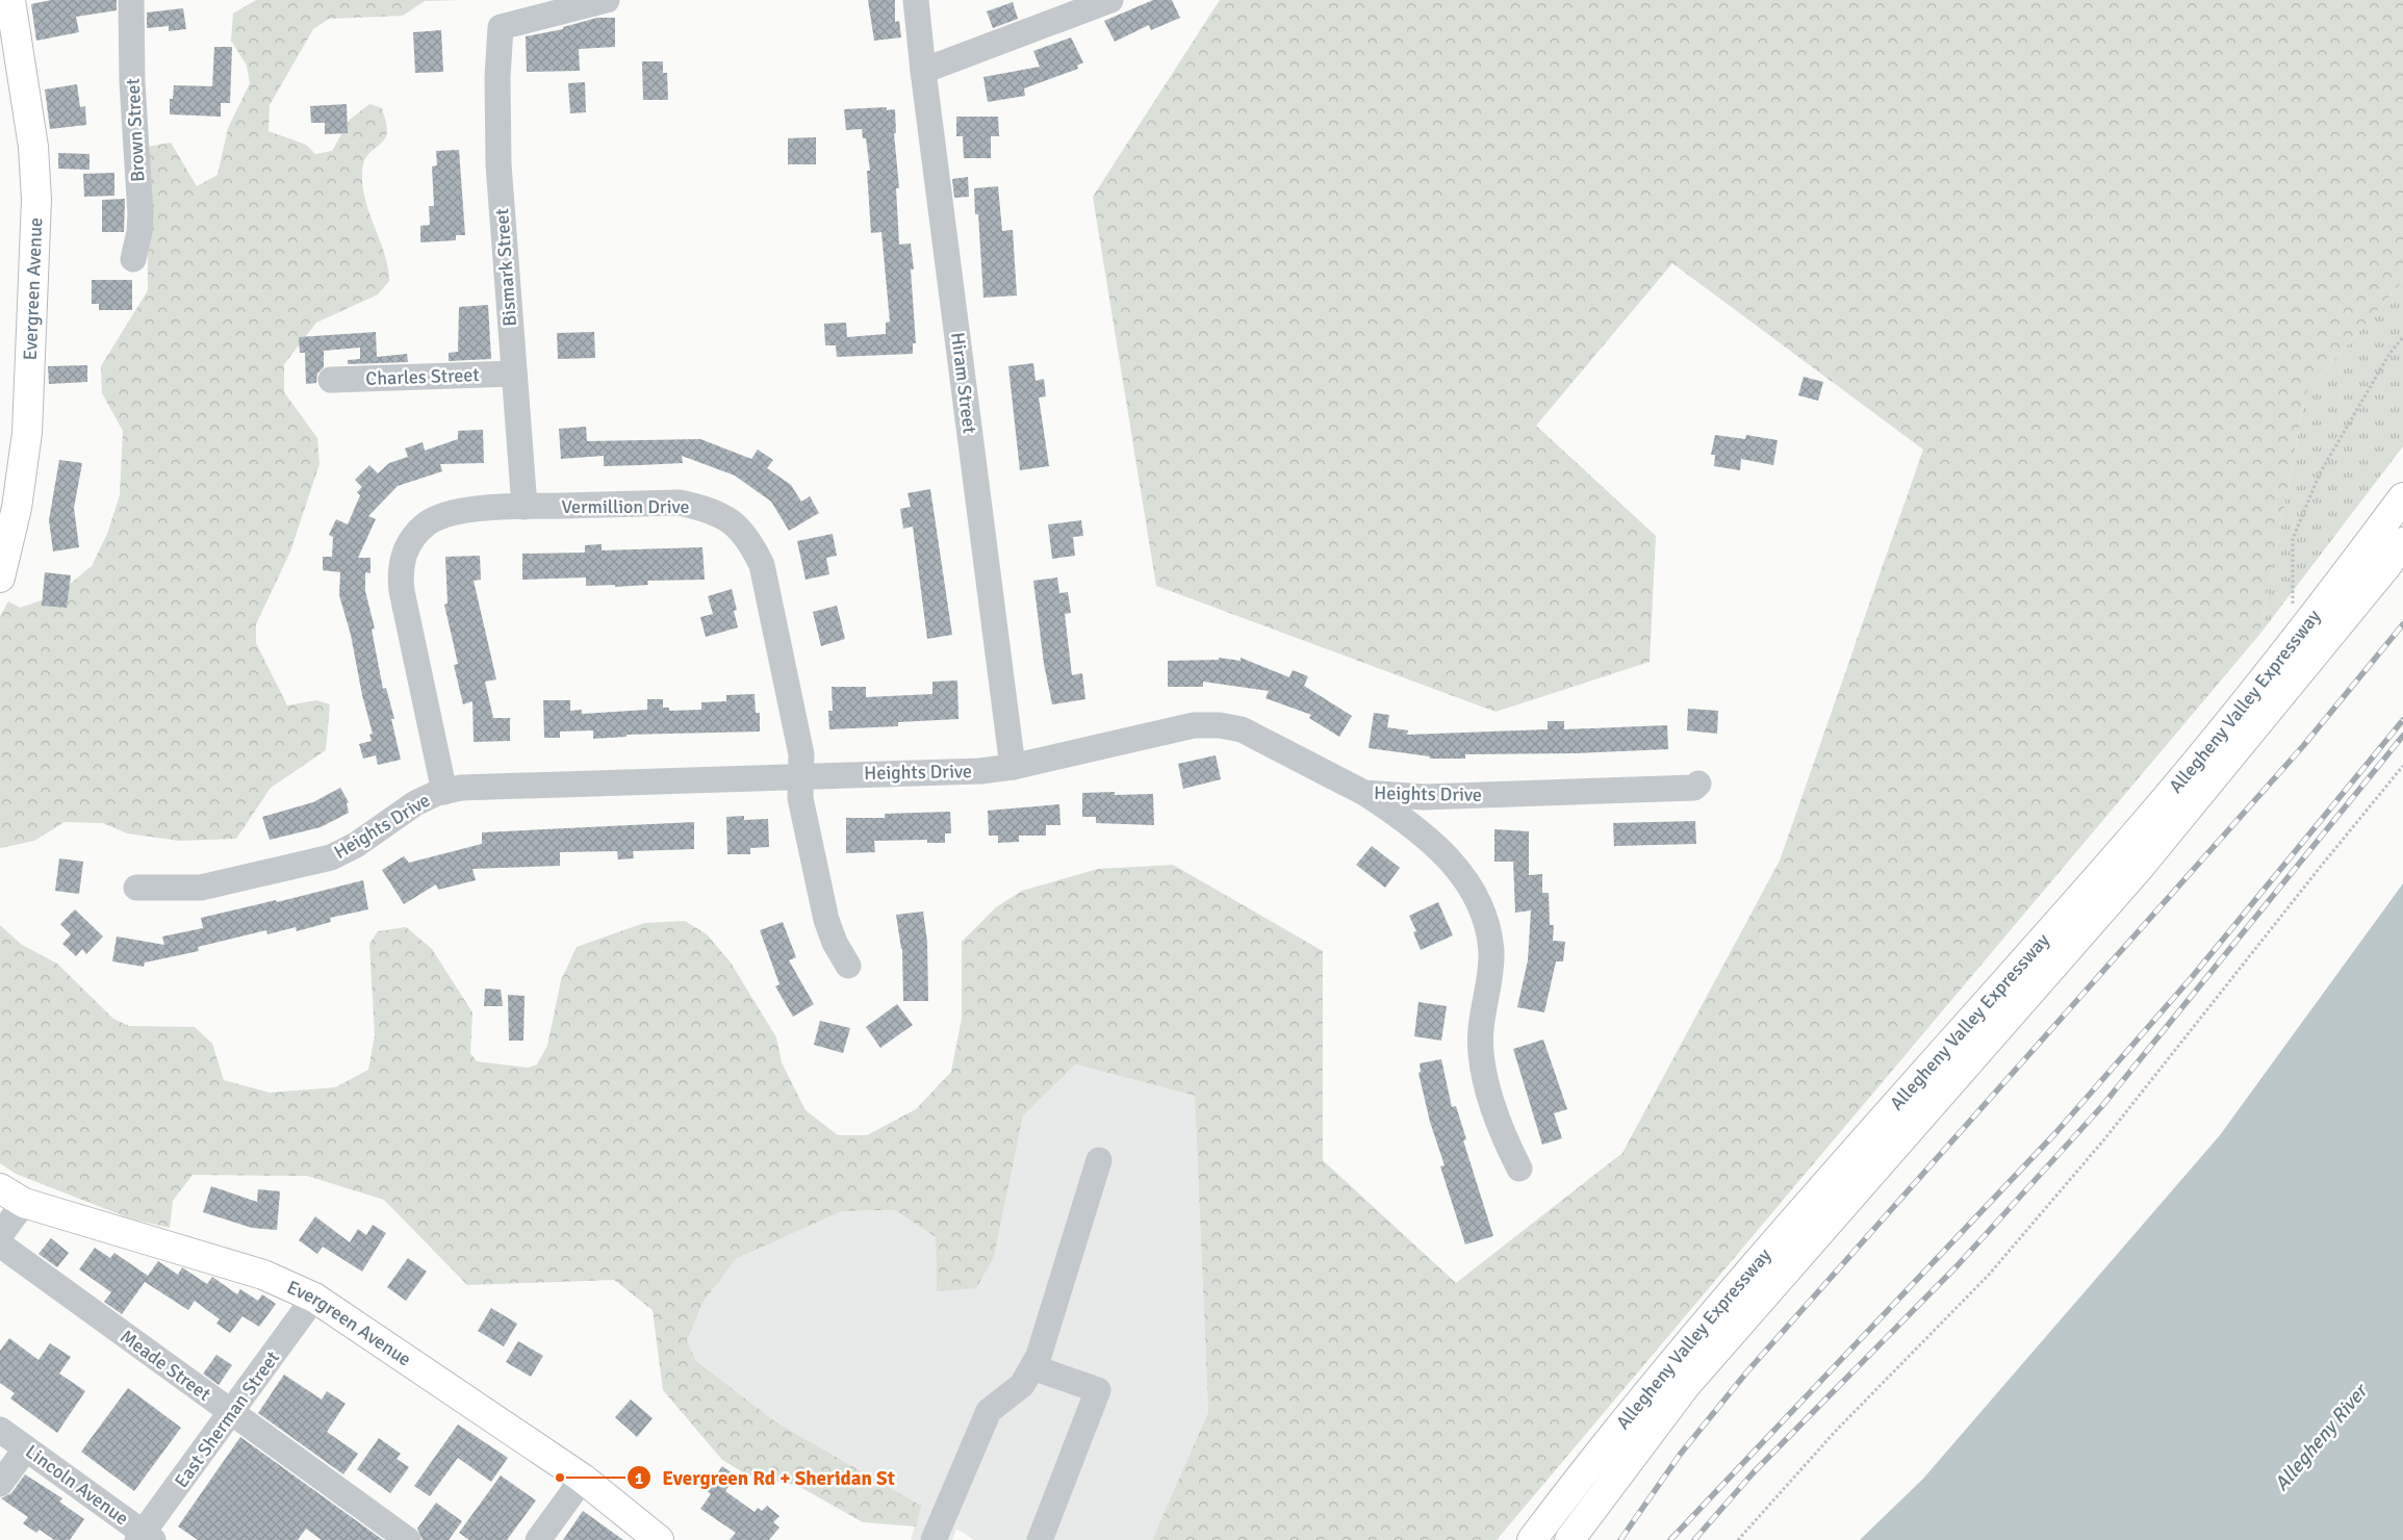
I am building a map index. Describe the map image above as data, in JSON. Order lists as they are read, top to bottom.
{
  "streets": {
    "main road": ["Evergreen Avenue", "Allegheny Valley Expressway"],
    "street": [
      "Brown Street",
      "Bismark Street",
      "Charles Street",
      "Hiram Street",
      "Vermillion Drive",
      "Heights Drive",
      "Meade Street",
      "East Sherman Street",
      "Lincoln Avenue"
    ]
  },
  "crossings": [
    ["Bismark Street", "Charles Street"],
    ["Bismark Street", "Vermillion Drive"],
    ["Evergreen Avenue", "East Sherman Street"],
    ["Hiram Street", "Heights Drive"],
    ["Vermillion Drive", "Heights Drive"],
    ["Meade Street", "East Sherman Street"],
    ["East Sherman Street", "Lincoln Avenue"]
  ],
  "water": ["Allegheny River"],
  "places": ["Evergreen Rd + Sheridan St"]
}
